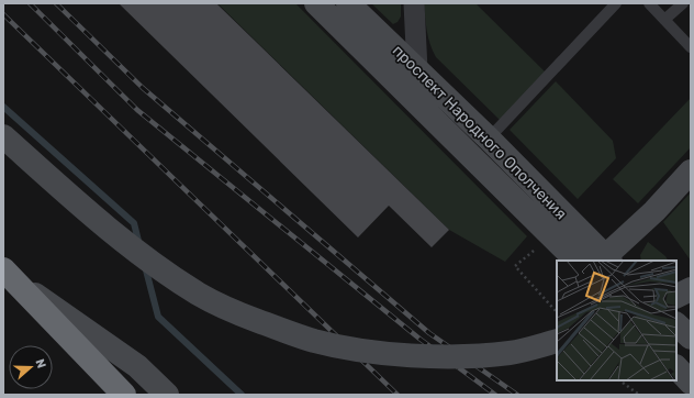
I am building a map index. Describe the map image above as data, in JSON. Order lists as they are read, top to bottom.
{
  "streets": {
    "main road": ["проспект Народного Ополчения"]
  },
  "north": "right"
}
